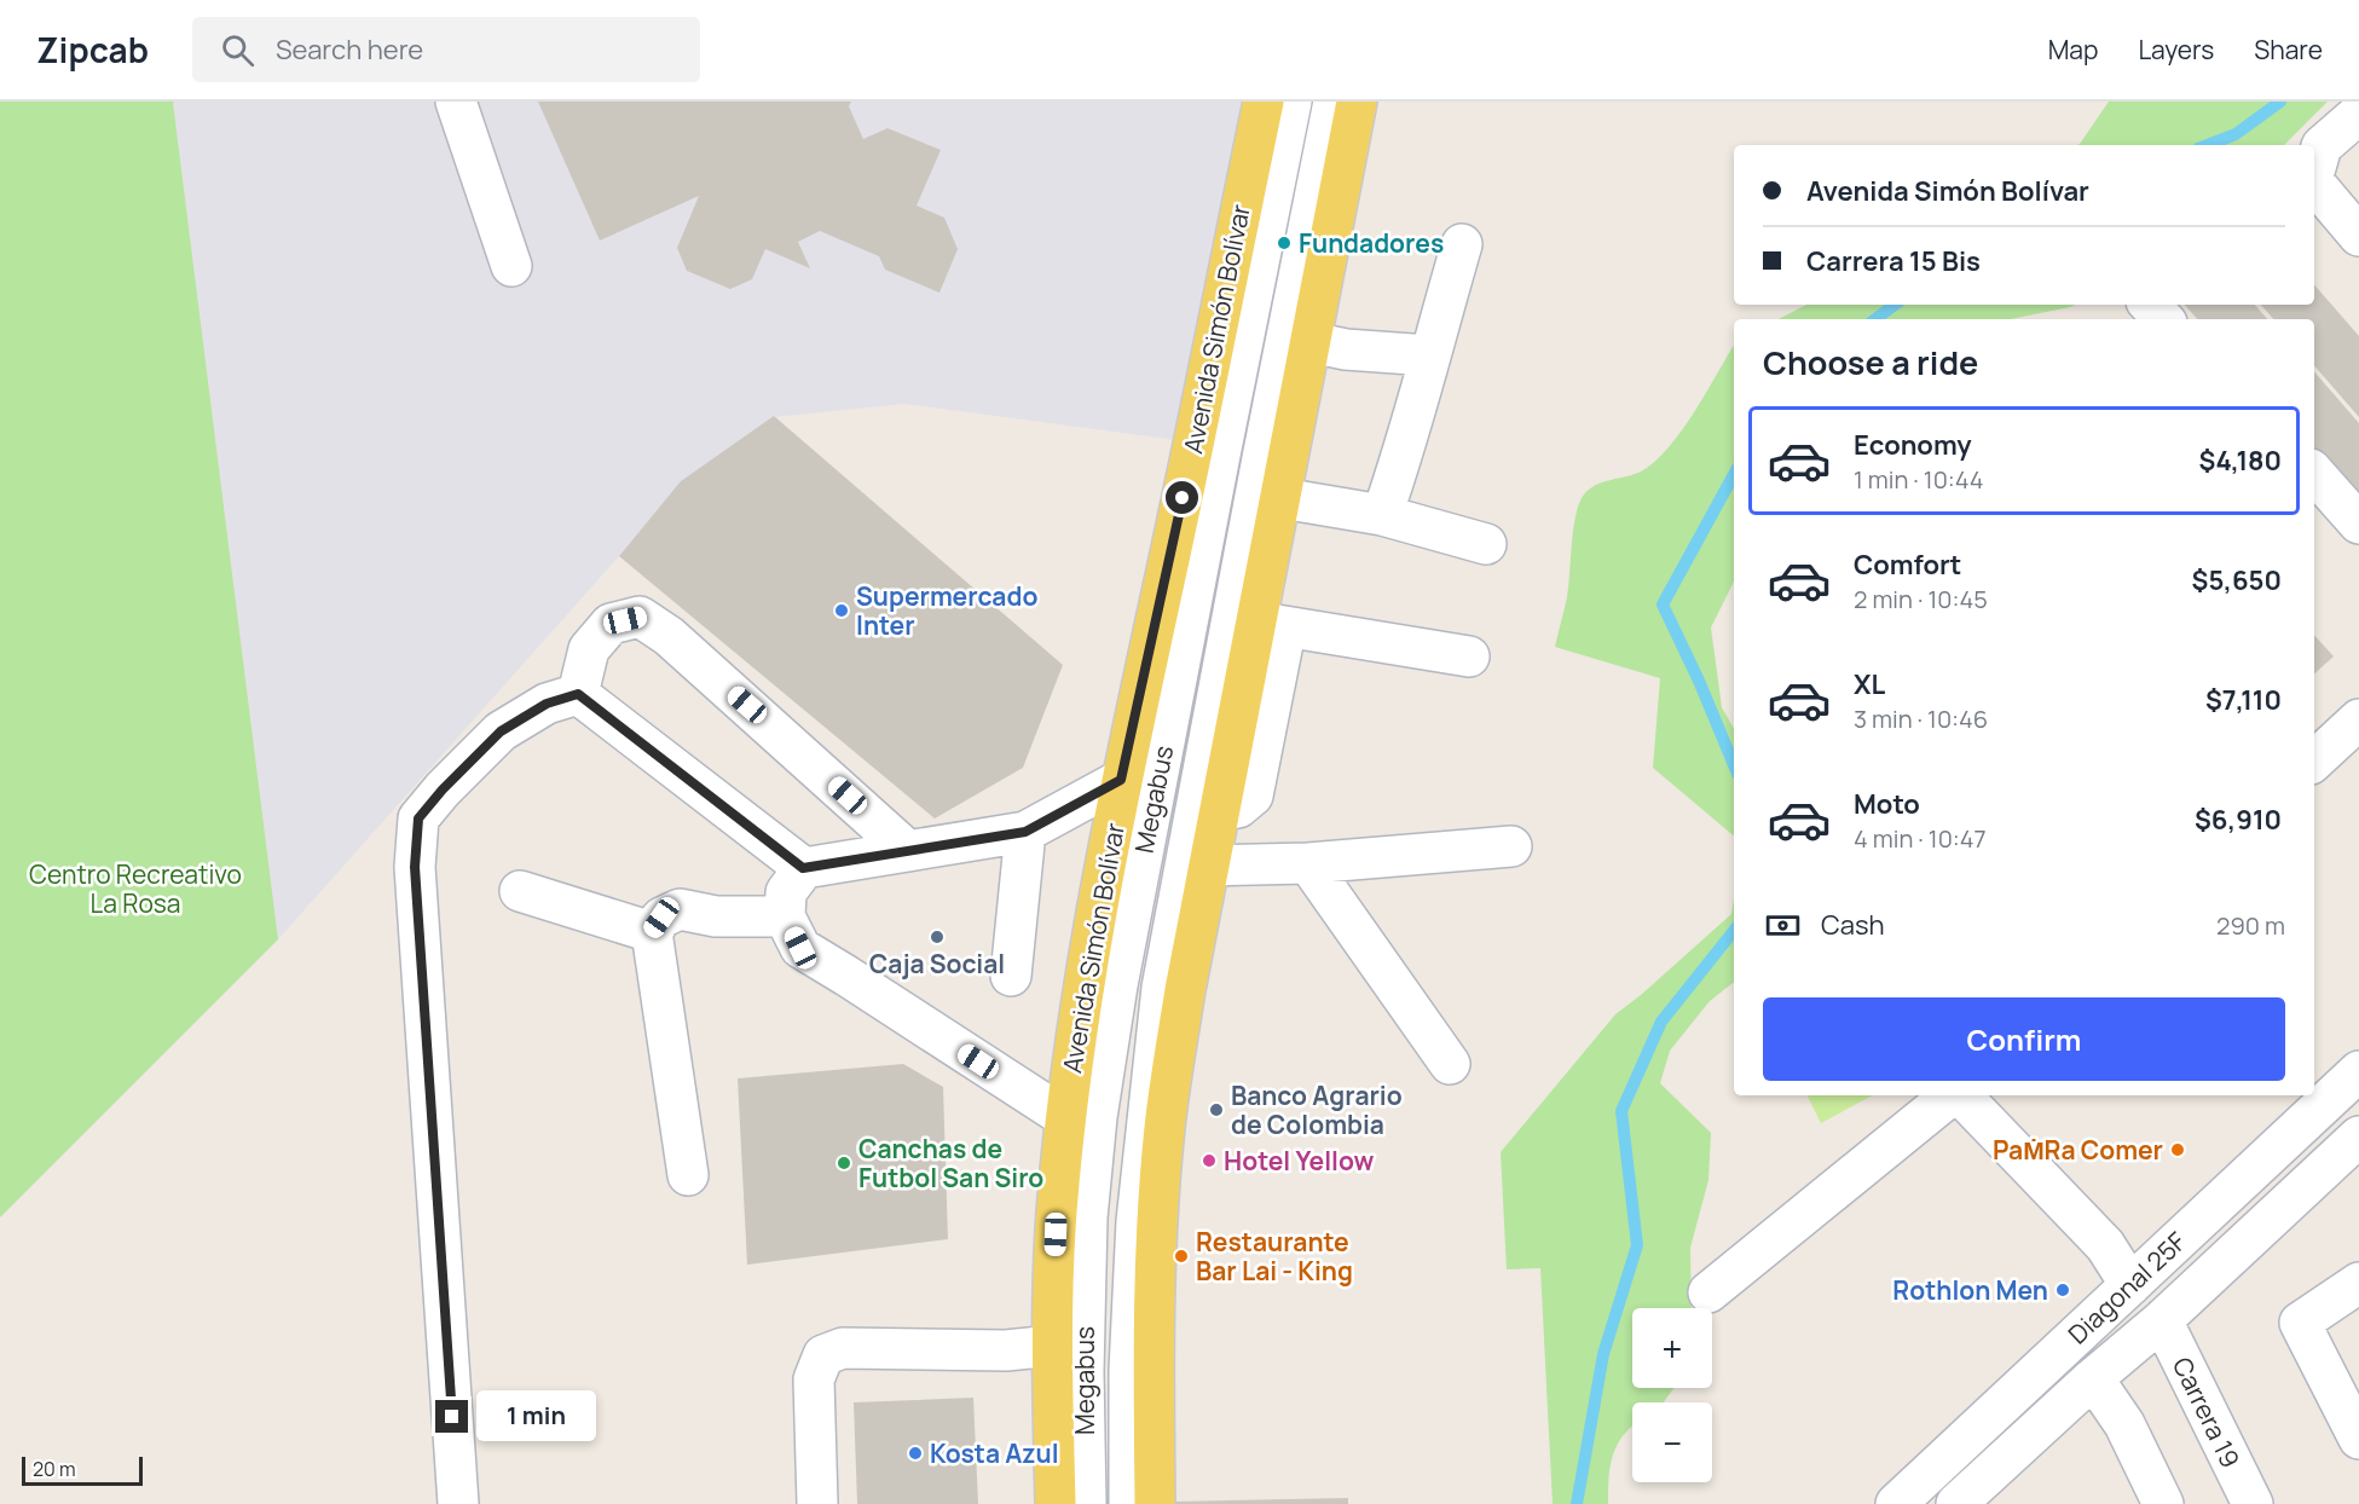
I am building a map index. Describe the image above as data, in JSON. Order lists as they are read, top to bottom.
{
  "streets": {
    "main road": ["Avenida Simón Bolívar"],
    "street": ["Megabus", "Diagonal 25F", "Carrera 19"]
  },
  "crossings": [
    ["Diagonal 25F", "Carrera 19"]
  ],
  "parks": ["Centro Recreativo La Rosa"],
  "places": [
    "Fundadores",
    "Supermercado Inter",
    "Caja Social",
    "Banco Agrario de Colombia",
    "PaṀRa Comer",
    "Hotel Yellow",
    "Canchas de Futbol San Siro",
    "Restaurante Bar Lai - King",
    "Rothlon Men",
    "Kosta Azul"
  ],
  "scale_bar": "20 m",
  "page": {
    "header": "Zipcab",
    "search": "Search here",
    "nav": ["Map", "Layers", "Share"],
    "banner": ["Avenida Simón Bolívar", "Carrera 15 Bis"],
    "heading": "Choose a ride",
    "list": [
      {
        "name": "Economy",
        "note": "1 min · 10:44",
        "value": "$4,180"
      },
      {
        "name": "Comfort",
        "note": "2 min · 10:45",
        "value": "$5,650"
      },
      {
        "name": "XL",
        "note": "3 min · 10:46",
        "value": "$7,110"
      },
      {
        "name": "Moto",
        "note": "4 min · 10:47",
        "value": "$6,910"
      }
    ],
    "pay": ["Cash", "290 m"],
    "buttons": "Confirm",
    "map_buttons": ["+", "−"],
    "bubble": "1 min",
    "scale": "20 m"
  }
}
